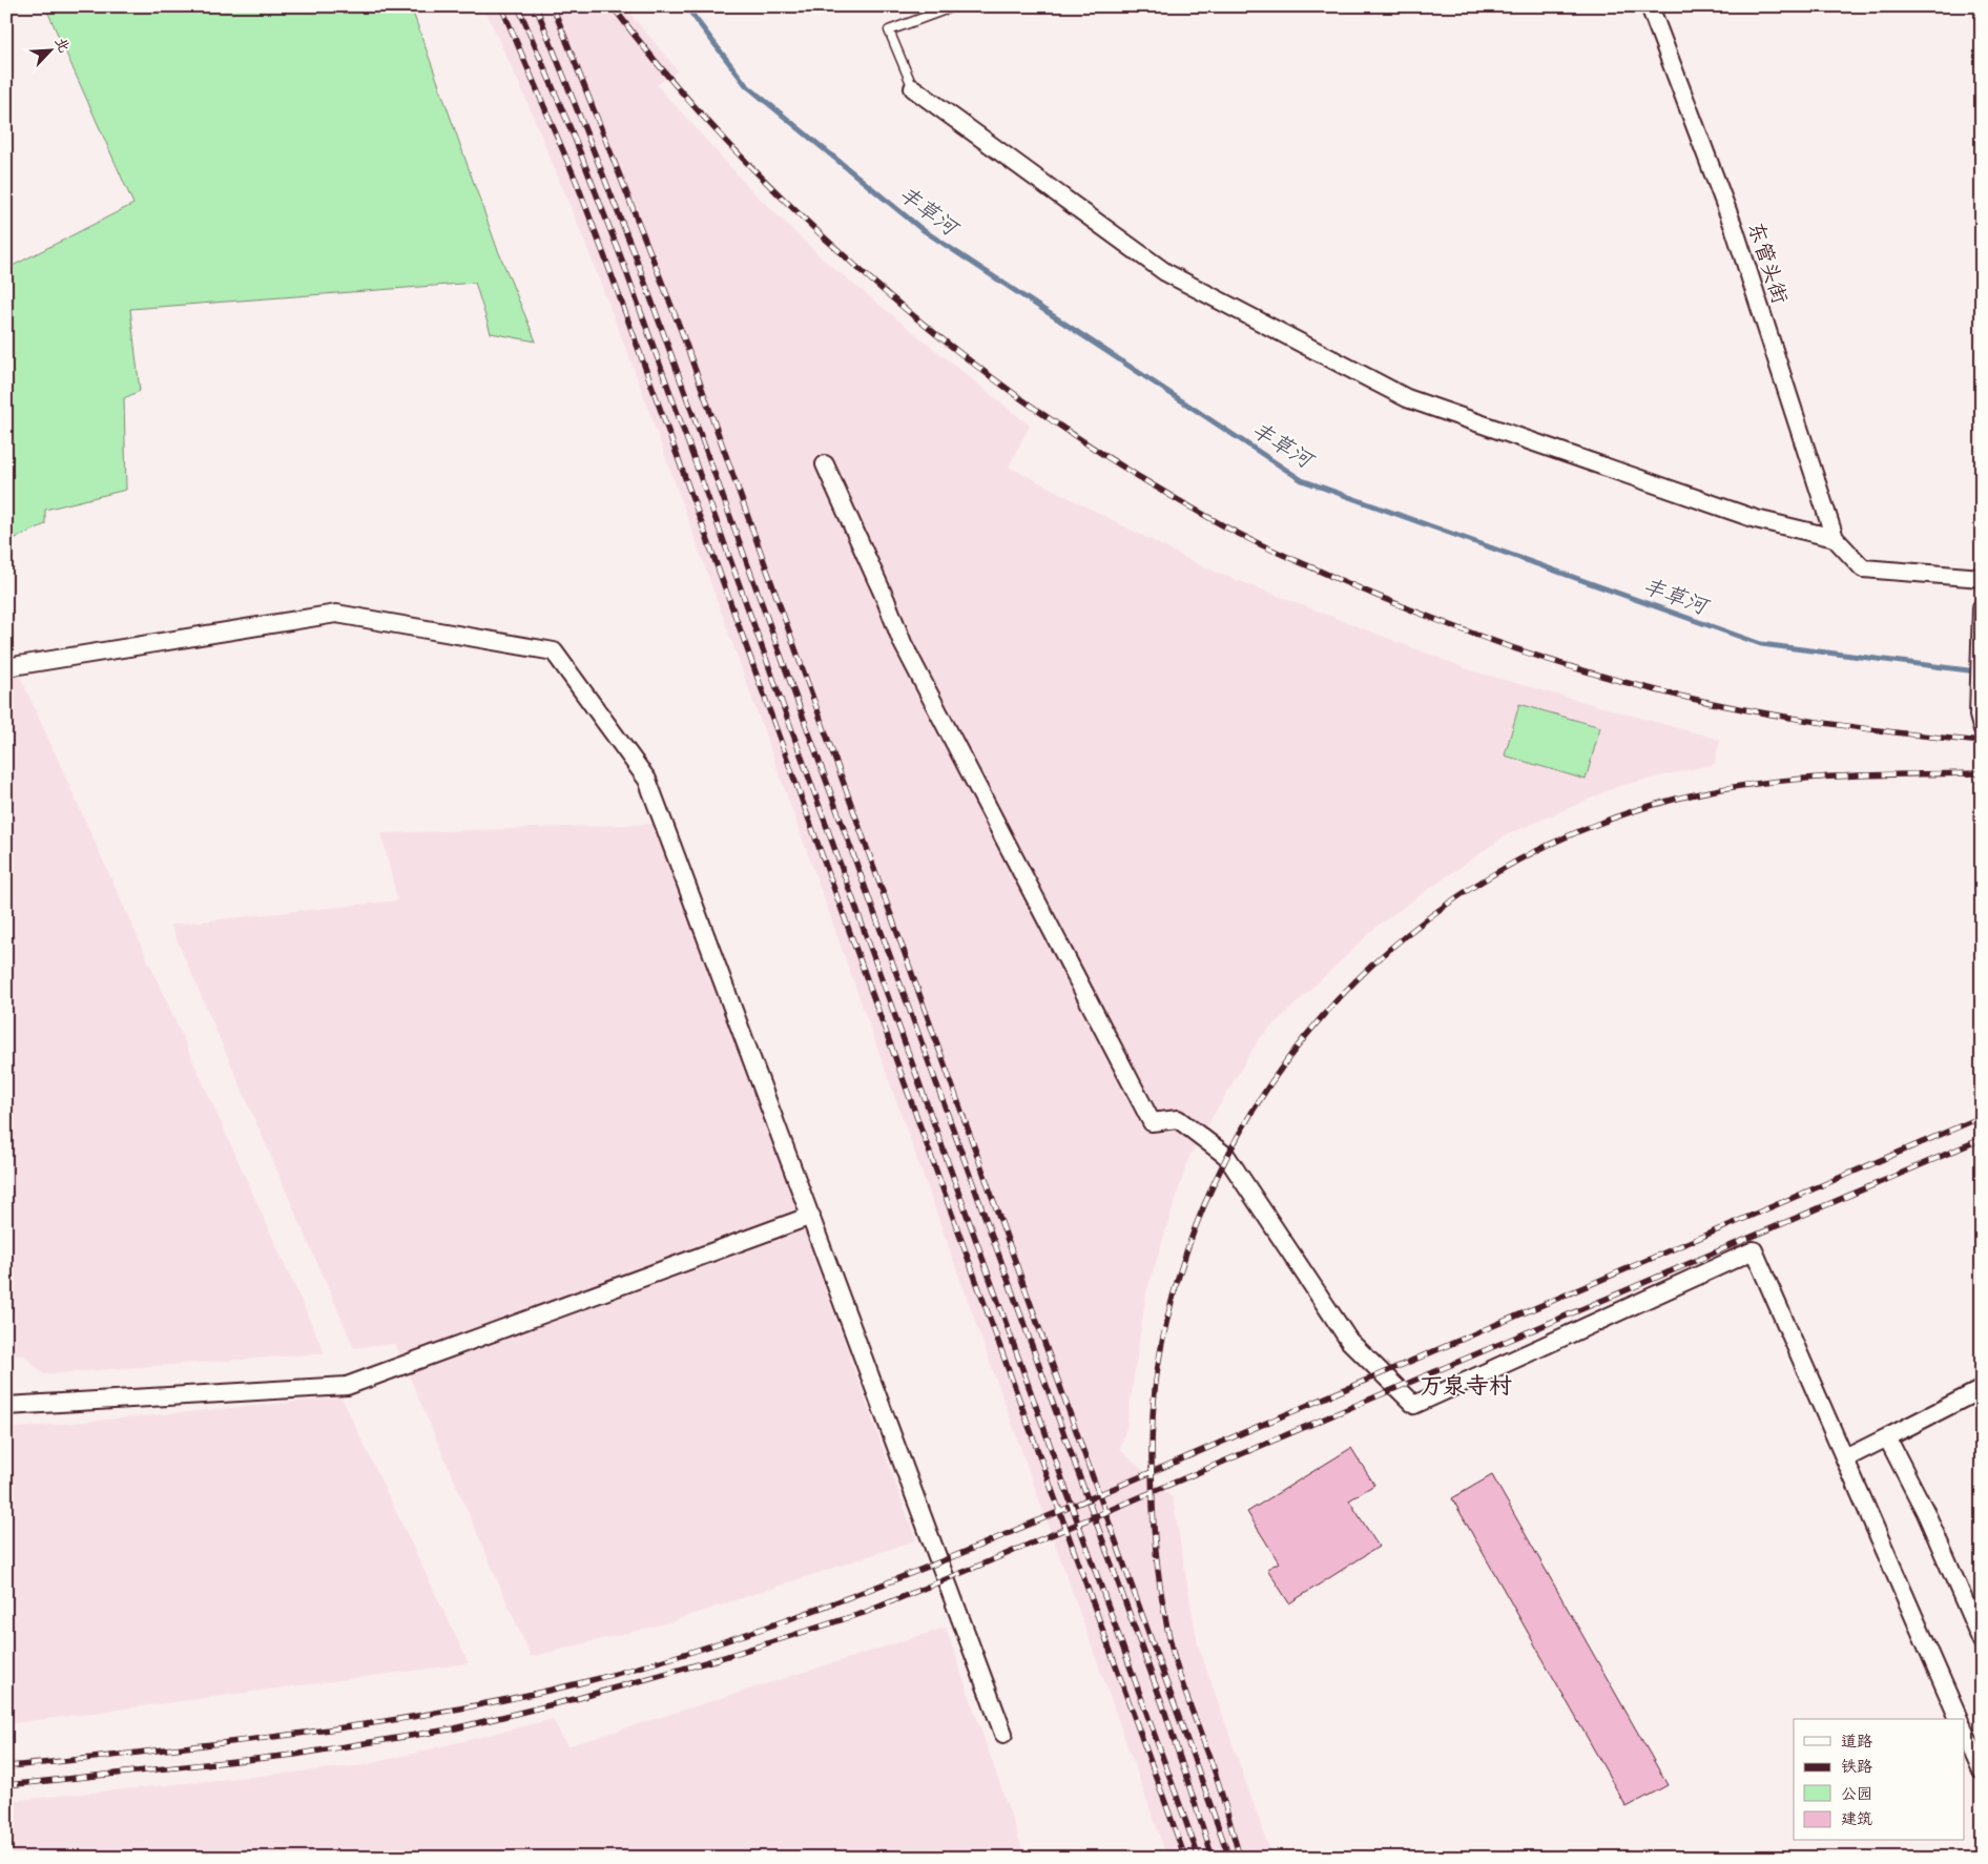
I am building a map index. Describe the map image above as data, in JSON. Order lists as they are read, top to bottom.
{
  "streets": {
    "street": ["东管头街"]
  },
  "districts": ["万泉寺村"],
  "water": ["丰草河"],
  "legend": [
    "道路",
    "铁路",
    "公园",
    "建筑"
  ],
  "north": "top right"
}
